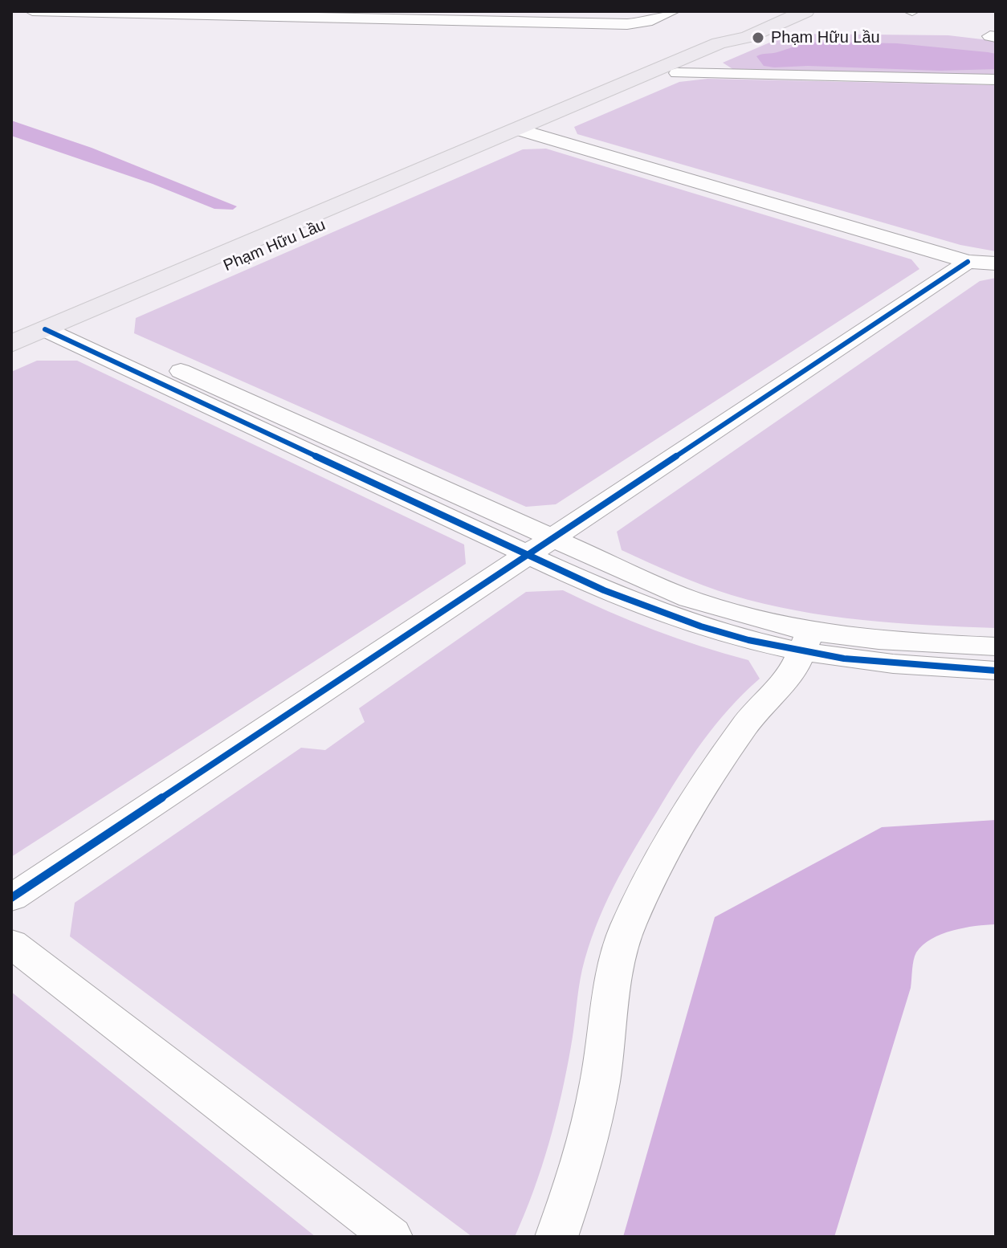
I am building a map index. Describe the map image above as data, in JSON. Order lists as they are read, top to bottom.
{
  "streets": {
    "main road": ["Phạm Hữu Lầu"]
  },
  "places": ["Phạm Hữu Lầu"]
}
